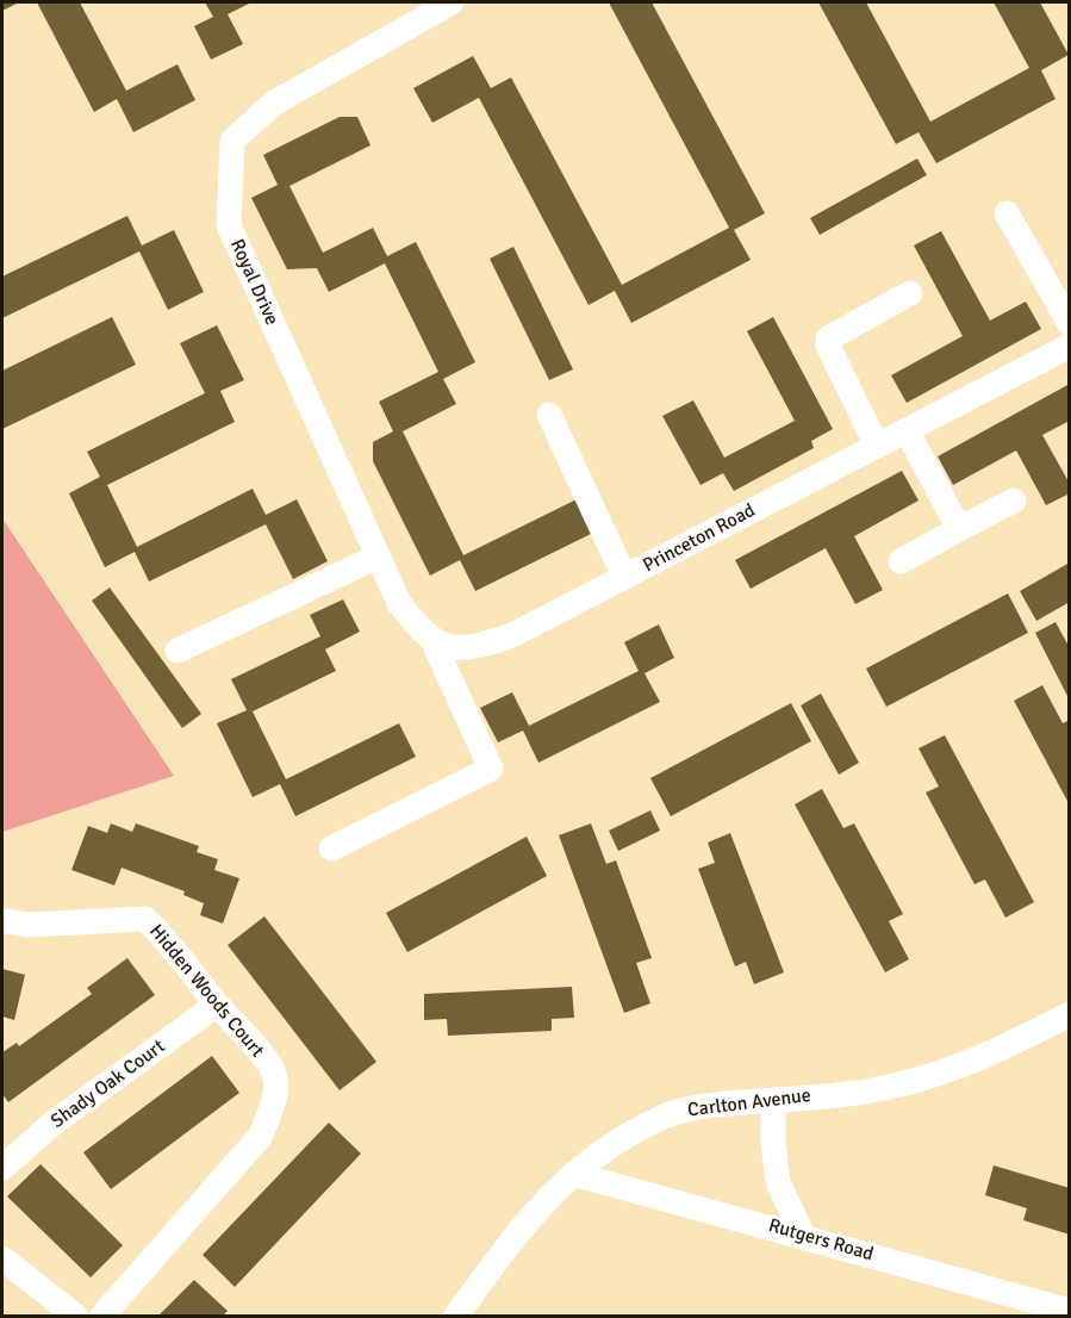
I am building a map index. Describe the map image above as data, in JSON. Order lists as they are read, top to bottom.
{
  "streets": {
    "street": [
      "Royal Drive",
      "Princeton Road",
      "Hidden Woods Court",
      "Shady Oak Court",
      "Carlton Avenue",
      "Rutgers Road"
    ]
  },
  "crossings": [
    ["Royal Drive", "Princeton Road"],
    ["Hidden Woods Court", "Shady Oak Court"],
    ["Carlton Avenue", "Rutgers Road"]
  ]
}
